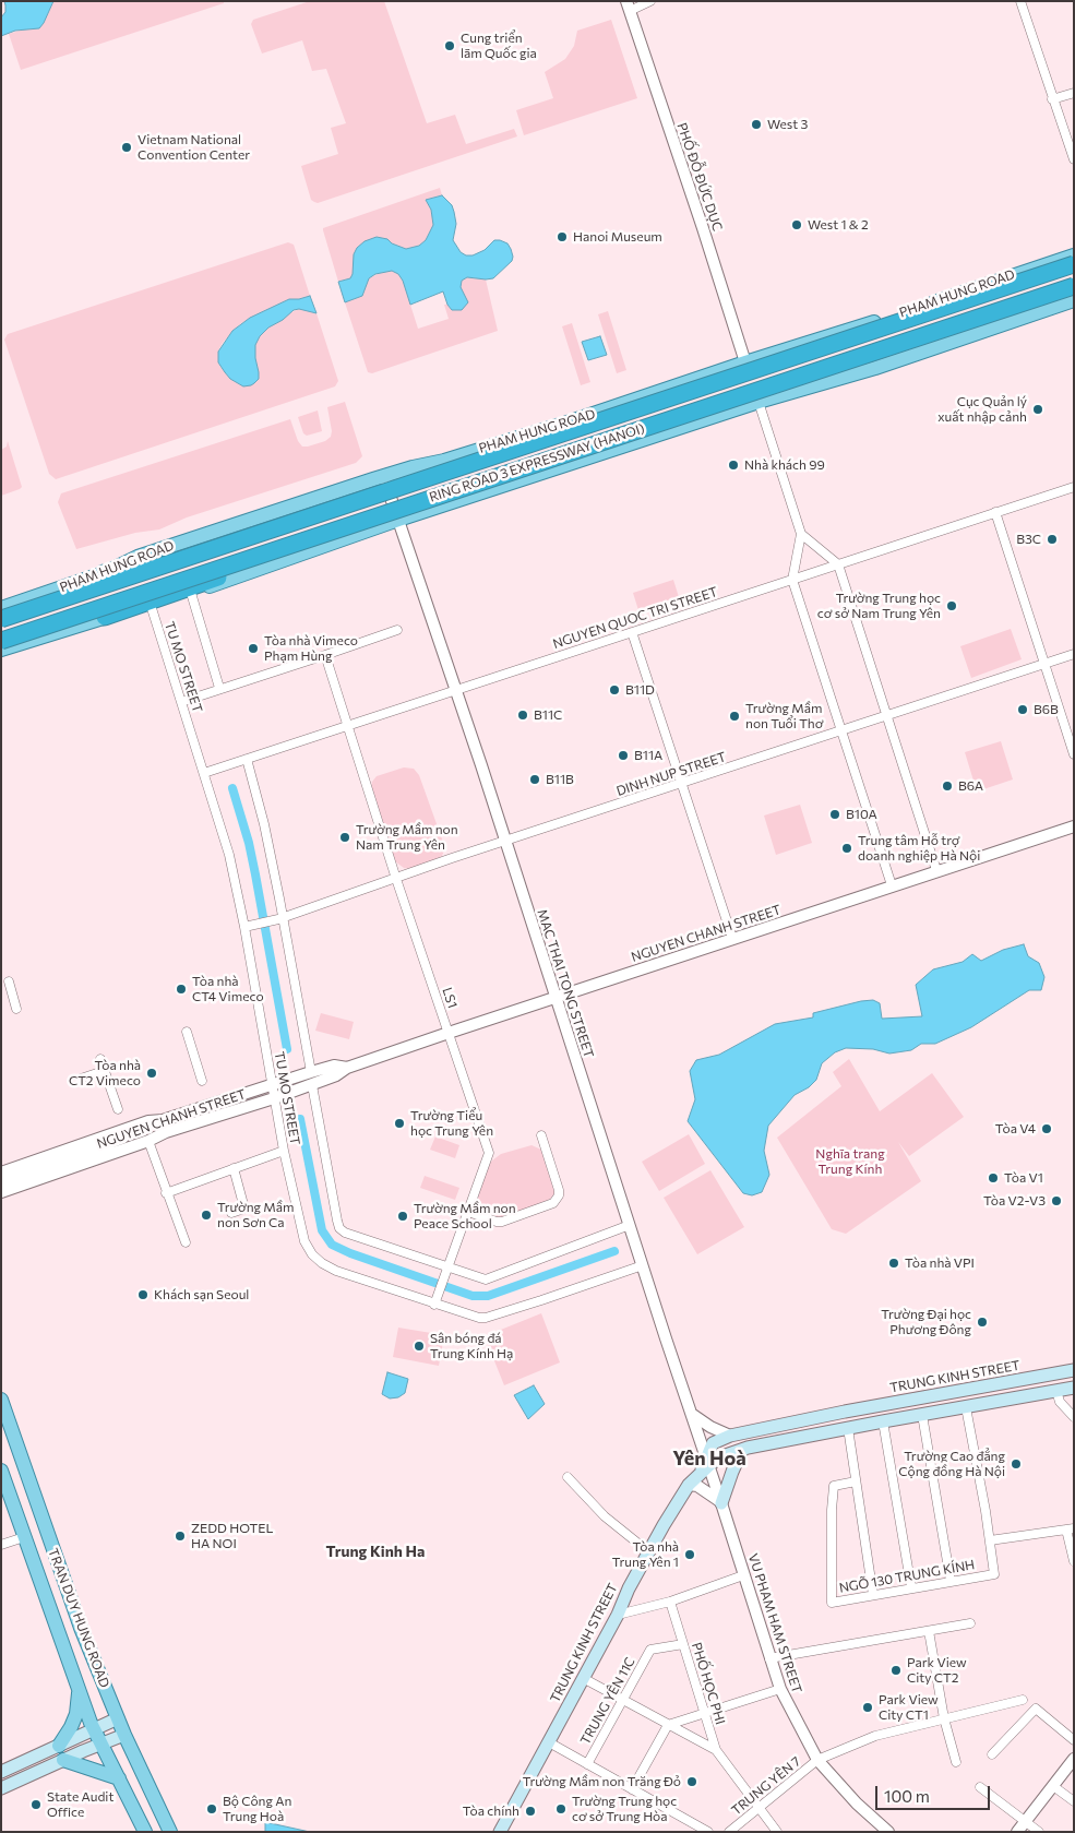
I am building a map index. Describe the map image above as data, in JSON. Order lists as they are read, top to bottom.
{
  "streets": {
    "highway": ["RING ROAD 3 EXPRESSWAY (HANOI)"],
    "main road": ["PHAM HUNG ROAD", "TRUNG KINH STREET", "TRAN DUY HUNG ROAD"],
    "street": [
      "PHỐ ĐỖ ĐỨC DỤC",
      "NGUYEN QUOC TRI STREET",
      "TU MO STREET",
      "DINH NUP STREET",
      "NGUYEN CHANH STREET",
      "MAC THAI TONG STREET",
      "LS1",
      "NGÕ 130 TRUNG KÍNH",
      "VU PHAM HAM STREET",
      "PHỐ HỌC PHI",
      "TRUNG YÊN 11C",
      "TRUNG YÊN 7"
    ]
  },
  "crossings": [
    ["PHỐ ĐỖ ĐỨC DỤC", "PHAM HUNG ROAD"],
    ["PHAM HUNG ROAD", "MAC THAI TONG STREET"],
    ["NGUYEN QUOC TRI STREET", "TU MO STREET"],
    ["NGUYEN QUOC TRI STREET", "MAC THAI TONG STREET"],
    ["NGUYEN QUOC TRI STREET", "LS1"],
    ["TU MO STREET", "DINH NUP STREET"],
    ["TU MO STREET", "NGUYEN CHANH STREET"],
    ["TU MO STREET", "MAC THAI TONG STREET"],
    ["TU MO STREET", "LS1"],
    ["DINH NUP STREET", "MAC THAI TONG STREET"],
    ["DINH NUP STREET", "LS1"],
    ["NGUYEN CHANH STREET", "MAC THAI TONG STREET"],
    ["NGUYEN CHANH STREET", "LS1"],
    ["MAC THAI TONG STREET", "TRUNG KINH STREET"],
    ["MAC THAI TONG STREET", "VU PHAM HAM STREET"],
    ["TRUNG KINH STREET", "VU PHAM HAM STREET"],
    ["VU PHAM HAM STREET", "TRUNG YÊN 7"],
    ["PHỐ HỌC PHI", "TRUNG YÊN 11C"],
    ["PHỐ HỌC PHI", "TRUNG YÊN 7"]
  ],
  "districts": ["Yên Hoà", "Trung Kinh Ha"],
  "parks": ["Nghĩa trang Trung Kính"],
  "places": [
    "Cung triển lãm Quốc gia",
    "West 3",
    "Vietnam National Convention Center",
    "West 1 & 2",
    "Hanoi Museum",
    "Cục Quản lý xuất nhập cảnh",
    "Nhà khách 99",
    "B3C",
    "Trường Trung học cơ sở Nam Trung Yên",
    "Tòa nhà Vimeco Phạm Hùng",
    "B11D",
    "B6B",
    "B11C",
    "Trường Mầm non Tuổi Thơ",
    "B11A",
    "B11B",
    "B6A",
    "B10A",
    "Trường Mầm non Nam Trung Yên",
    "Trung tâm Hỗ trợ doanh nghiệp Hà Nội",
    "Tòa nhà CT4 Vimeco",
    "Tòa nhà CT2 Vimeco",
    "Trường Tiểu học Trung Yên",
    "Tòa V4",
    "Tòa V1",
    "Tòa V2-V3",
    "Trường Mầm non Sơn Ca",
    "Trường Mầm non Peace School",
    "Tòa nhà VPI",
    "Khách sạn Seoul",
    "Trường Đại học Phương Đông",
    "Sân bóng đá Trung Kính Hạ",
    "Trường Cao đẳng Cộng đồng Hà Nội",
    "ZEDD HOTEL HA NOI",
    "Tòa nhà Trung Yên 1",
    "Park View City CT2",
    "Park View City CT1",
    "Trường Mầm non Trăng Đỏ",
    "State Audit Office",
    "Bộ Công An Trung Hoà",
    "Trường Trung học cơ sở Trung Hòa",
    "Tòa chính"
  ],
  "scale_bar": "100 m"
}
